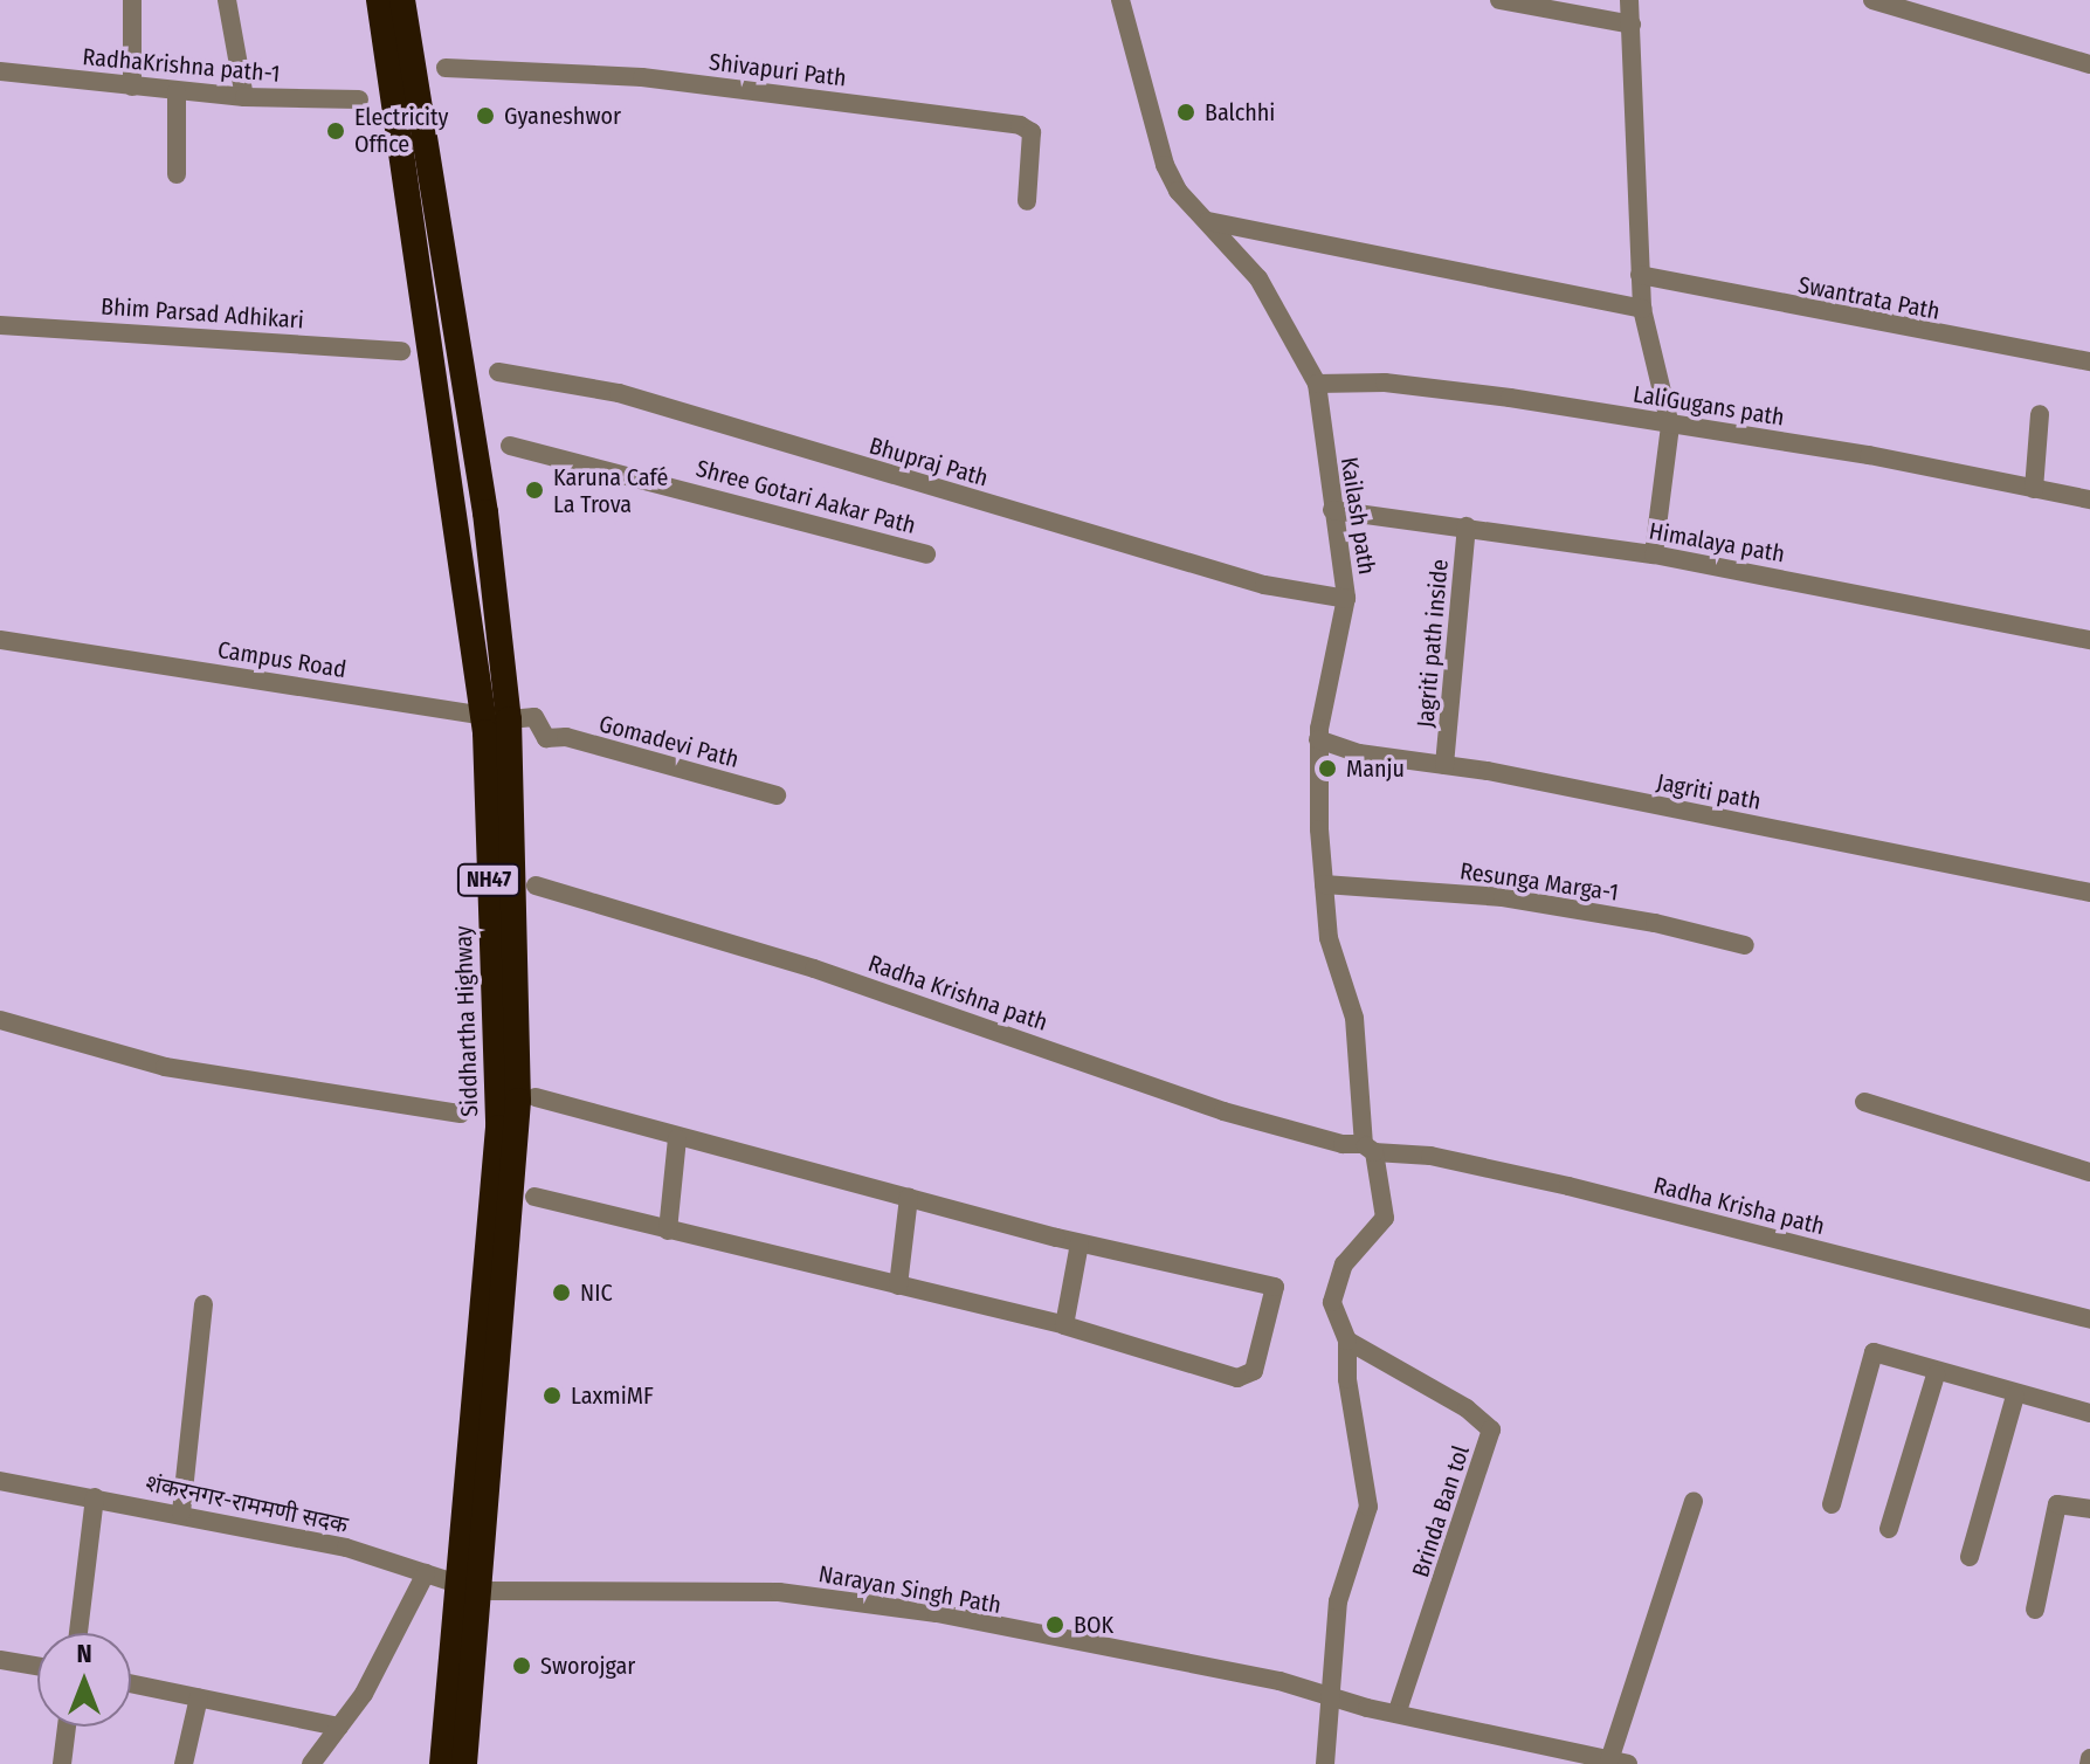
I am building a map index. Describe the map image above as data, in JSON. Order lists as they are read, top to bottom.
{
  "streets": {
    "highway": ["NH47", "Siddhartha Highway"],
    "street": [
      "RadhaKrishna path-1",
      "Shivapuri Path",
      "Swantrata Path",
      "Bhim Parsad Adhikari",
      "LaliGugans path",
      "Bhupraj Path",
      "Shree Gotari Aakar Path",
      "Kailash path",
      "Himalaya path",
      "Jagriti path inside",
      "Campus Road",
      "Gomadevi Path",
      "Jagriti path",
      "Resunga Marga-1",
      "Radha Krishna path",
      "Radha Krisha path",
      "शंकरनगर-राममणी सदक",
      "Brinda Ban tol",
      "Narayan Singh Path"
    ]
  },
  "crossings": [
    ["LaliGugans path", "Kailash path"],
    ["Bhupraj Path", "Kailash path"],
    ["Kailash path", "Himalaya path"],
    ["Kailash path", "Jagriti path"],
    ["Kailash path", "Resunga Marga-1"],
    ["Kailash path", "Radha Krishna path"],
    ["Kailash path", "Radha Krisha path"],
    ["Kailash path", "Brinda Ban tol"],
    ["Himalaya path", "Jagriti path inside"],
    ["Jagriti path inside", "Jagriti path"],
    ["Campus Road", "Gomadevi Path"],
    ["Campus Road", "Siddhartha Highway"],
    ["Radha Krishna path", "Radha Krisha path"],
    ["Siddhartha Highway", "शंकरनगर-राममणी सदक"],
    ["Siddhartha Highway", "Narayan Singh Path"],
    ["शंकरनगर-राममणी सदक", "Narayan Singh Path"],
    ["Brinda Ban tol", "Narayan Singh Path"]
  ],
  "places": [
    "Balchhi",
    "Gyaneshwor",
    "Electricity Office",
    "Karuna Café La Trova",
    "Manju",
    "NIC",
    "LaxmiMF",
    "BOK",
    "Sworojgar"
  ],
  "north": "top"
}
